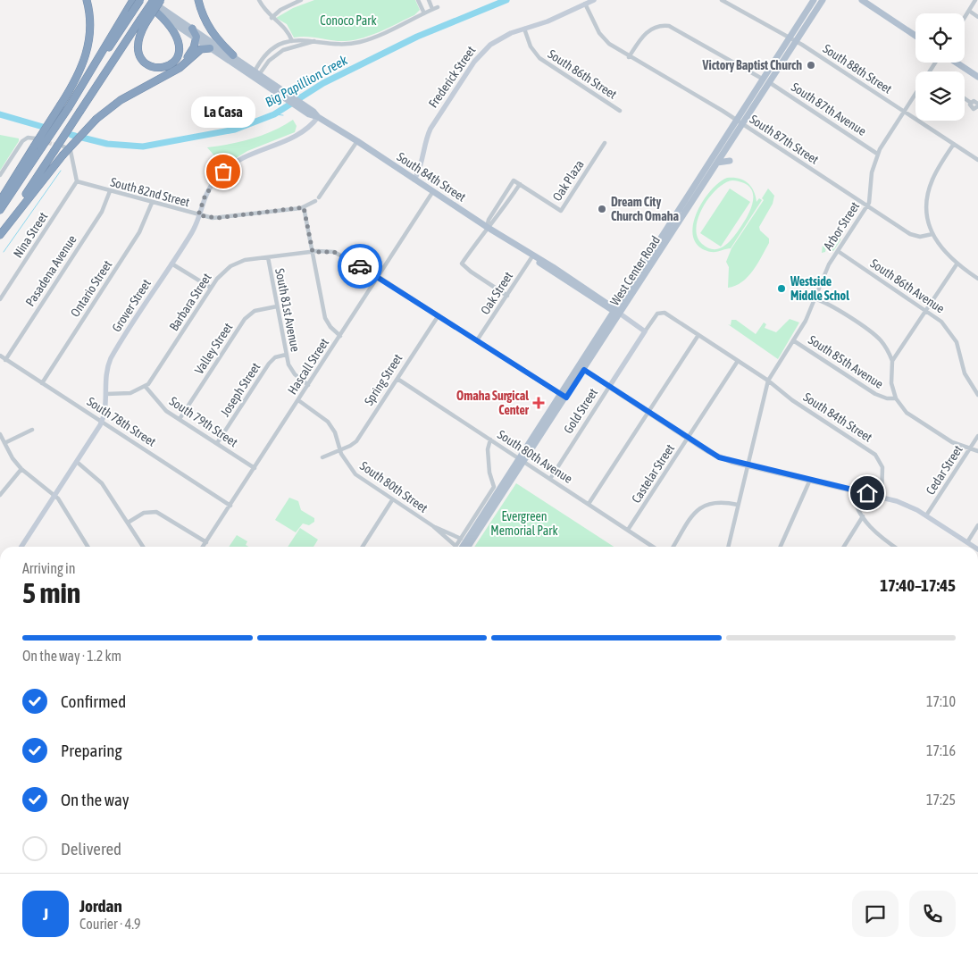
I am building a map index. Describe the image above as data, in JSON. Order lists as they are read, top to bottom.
{
  "streets": {
    "main road": [
      "Frederick Street",
      "South 84th Street",
      "West Center Road",
      "Grover Street",
      "Gold Street"
    ],
    "street": [
      "South 88th Street",
      "South 86th Street",
      "South 87th Avenue",
      "South 87th Street",
      "Oak Plaza",
      "South 82nd Street",
      "Arbor Street",
      "Nina Street",
      "Pasadena Avenue",
      "South 86th Avenue",
      "Ontario Street",
      "Oak Street",
      "Barbara Street",
      "South 81st Avenue",
      "Valley Street",
      "South 85th Avenue",
      "Hascall Street",
      "Spring Street",
      "Joseph Street",
      "South 78th Street",
      "South 79th Street",
      "South 80th Avenue",
      "Cedar Street",
      "Castelar Street",
      "South 80th Street"
    ]
  },
  "crossings": [
    ["South 88th Street", "Arbor Street"],
    ["South 88th Street", "West Center Road"],
    ["South 86th Street", "Frederick Street"],
    ["Frederick Street", "South 87th Street"],
    ["Frederick Street", "South 84th Street"],
    ["South 87th Avenue", "South 87th Street"],
    ["South 87th Avenue", "Arbor Street"],
    ["South 87th Avenue", "West Center Road"],
    ["South 87th Street", "Arbor Street"],
    ["South 87th Street", "West Center Road"],
    ["South 84th Street", "Oak Plaza"],
    ["South 84th Street", "South 82nd Street"],
    ["South 84th Street", "Arbor Street"],
    ["South 84th Street", "West Center Road"],
    ["South 84th Street", "Oak Street"],
    ["South 84th Street", "Grover Street"],
    ["South 84th Street", "Hascall Street"],
    ["South 84th Street", "Gold Street"],
    ["South 84th Street", "Castelar Street"],
    ["South 82nd Street", "Nina Street"],
    ["South 82nd Street", "Pasadena Avenue"],
    ["South 82nd Street", "Ontario Street"],
    ["South 82nd Street", "Grover Street"],
    ["Arbor Street", "South 86th Avenue"],
    ["Arbor Street", "South 85th Avenue"],
    ["Pasadena Avenue", "South 78th Street"],
    ["West Center Road", "Barbara Street"],
    ["West Center Road", "South 80th Avenue"],
    ["Ontario Street", "South 78th Street"],
    ["Oak Street", "Barbara Street"],
    ["Barbara Street", "South 81st Avenue"],
    ["Barbara Street", "Hascall Street"],
    ["Barbara Street", "Spring Street"],
    ["Barbara Street", "South 79th Street"],
    ["Grover Street", "South 78th Street"],
    ["South 81st Avenue", "Valley Street"],
    ["South 81st Avenue", "Hascall Street"],
    ["South 81st Avenue", "Joseph Street"],
    ["Valley Street", "South 79th Street"],
    ["Hascall Street", "South 78th Street"],
    ["Hascall Street", "South 79th Street"],
    ["Hascall Street", "South 80th Street"],
    ["Spring Street", "South 80th Avenue"],
    ["Spring Street", "South 80th Street"],
    ["Joseph Street", "South 79th Street"],
    ["Gold Street", "South 80th Avenue"],
    ["South 80th Avenue", "Castelar Street"]
  ],
  "water": ["Big Papillion Creek"],
  "parks": ["Conoco Park", "Evergreen Memorial Park"],
  "places": {
    "other": [
      "Victory Baptist Church",
      "La Casa",
      "Dream City Church Omaha",
      "Westside Middle Schol"
    ],
    "health": ["Omaha Surgical Center"]
  },
  "page": {
    "bubble": "La Casa",
    "heading": ["5 min", "Arriving in", "17:40–17:45"],
    "panel": ["Jordan", "Courier · 4.9"],
    "bar": "On the way · 1.2 km",
    "list": [
      ["Confirmed", "17:10"],
      ["Preparing", "17:16"],
      ["On the way", "17:25"],
      "Delivered"
    ],
    "round": "J"
  }
}
